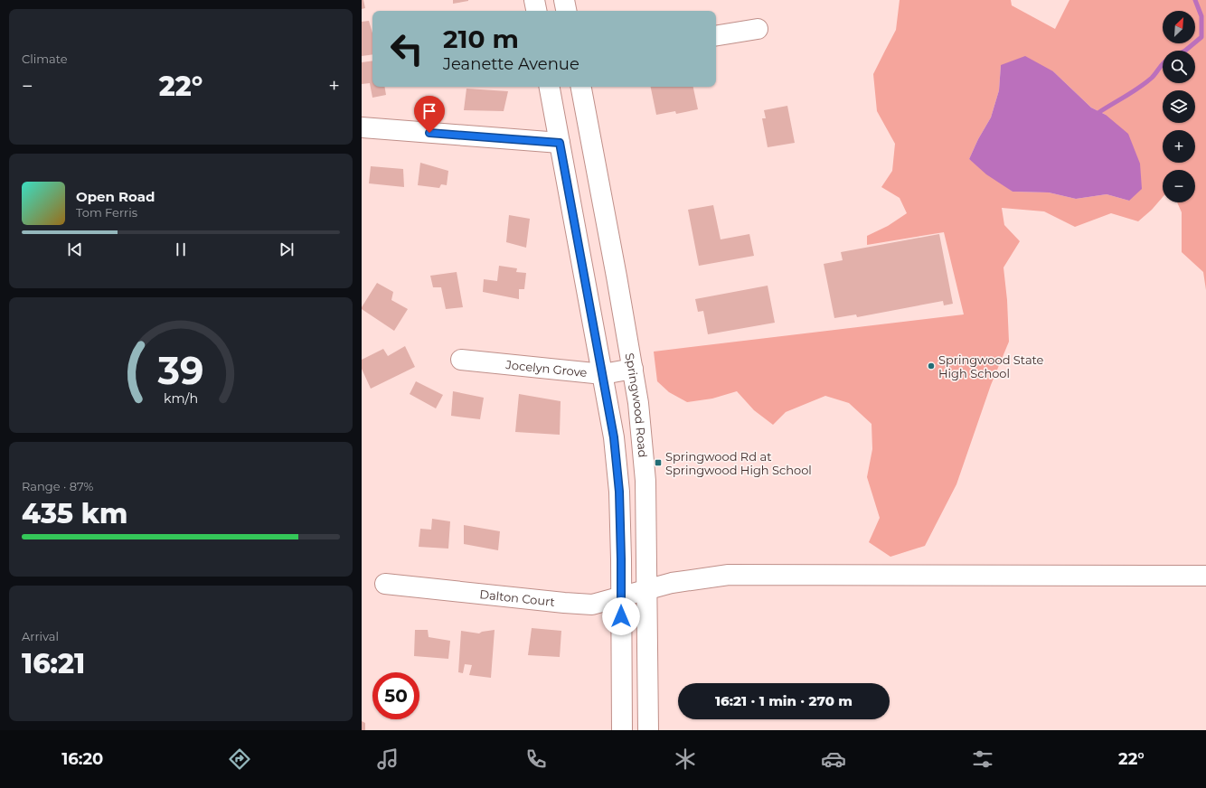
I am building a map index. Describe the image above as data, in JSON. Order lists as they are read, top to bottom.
{
  "streets": {
    "main road": ["Jocelyn Grove", "Springwood Road", "Dalton Court"]
  },
  "crossings": [
    ["Jocelyn Grove", "Springwood Road"],
    ["Springwood Road", "Dalton Court"]
  ],
  "places": {
    "other": ["Springwood State High School"],
    "transit": ["Springwood Rd at Springwood High School"]
  },
  "north": "top right",
  "page": {
    "tile": [
      "Climate",
      ["Range · 87%", "435 km"],
      ["Arrival", "16:21"]
    ],
    "map_buttons": ["+", "−"],
    "turn": ["210 m", "Jeanette Avenue"],
    "heat": ["−", "22°", "+"],
    "song": ["Open Road", "Tom Ferris"],
    "limit": "50",
    "trip": "16:21 · 1 min · 270 m",
    "tabs": ["16:20", "22°"],
    "gauge": ["39", "km/h"]
  }
}
